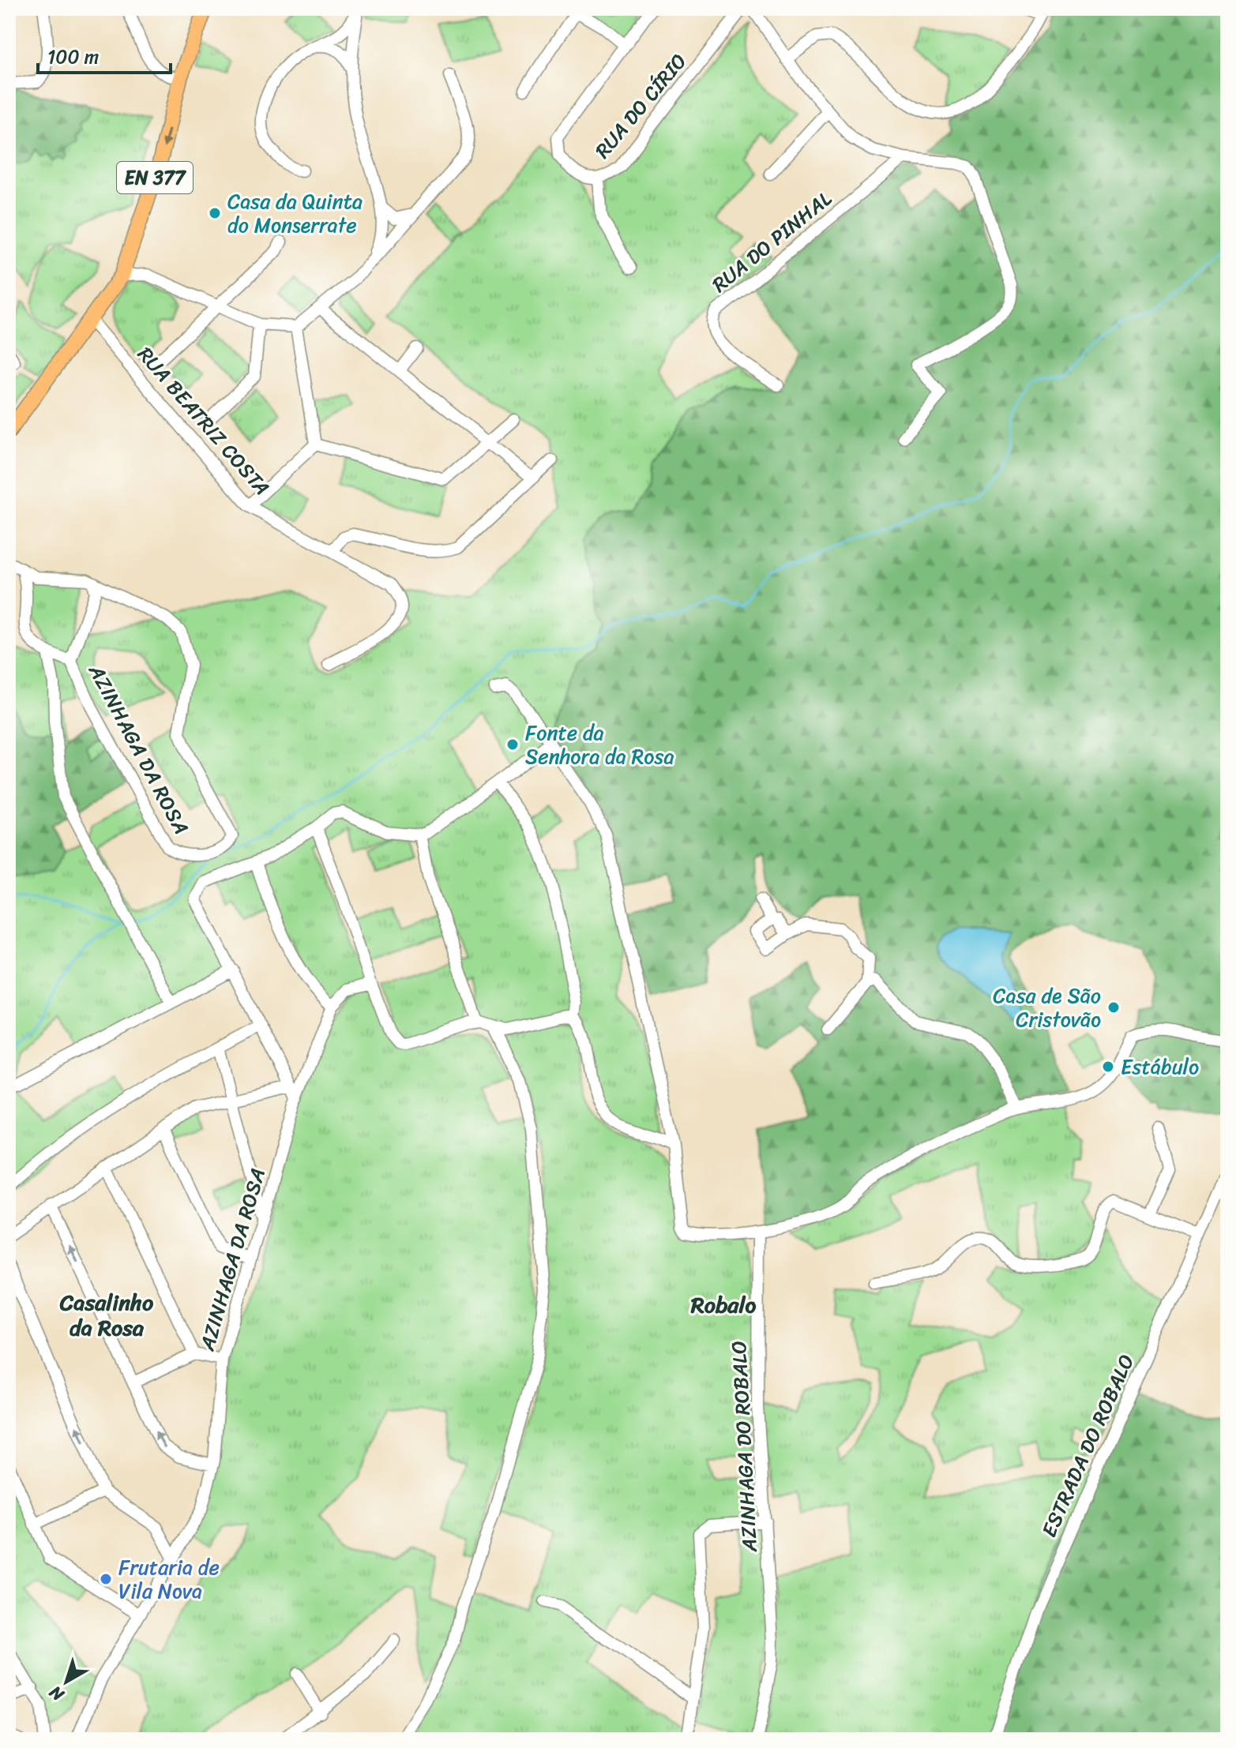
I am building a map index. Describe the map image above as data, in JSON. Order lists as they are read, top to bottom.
{
  "streets": {
    "main road": ["EN 377"],
    "street": [
      "RUA DO CÍRIO",
      "RUA DO PINHAL",
      "RUA BEATRIZ COSTA",
      "AZINHAGA DA ROSA",
      "ESTRADA DO ROBALO",
      "AZINHAGA DO ROBALO"
    ]
  },
  "crossings": [
    ["EN 377", "RUA BEATRIZ COSTA"]
  ],
  "districts": ["Casalinho da Rosa", "Robalo"],
  "places": [
    "Casa da Quinta do Monserrate",
    "Fonte da Senhora da Rosa",
    "Casa de São Cristovão",
    "Estábulo",
    "Frutaria de Vila Nova"
  ],
  "scale_bar": "100 m",
  "north": "bottom left"
}
